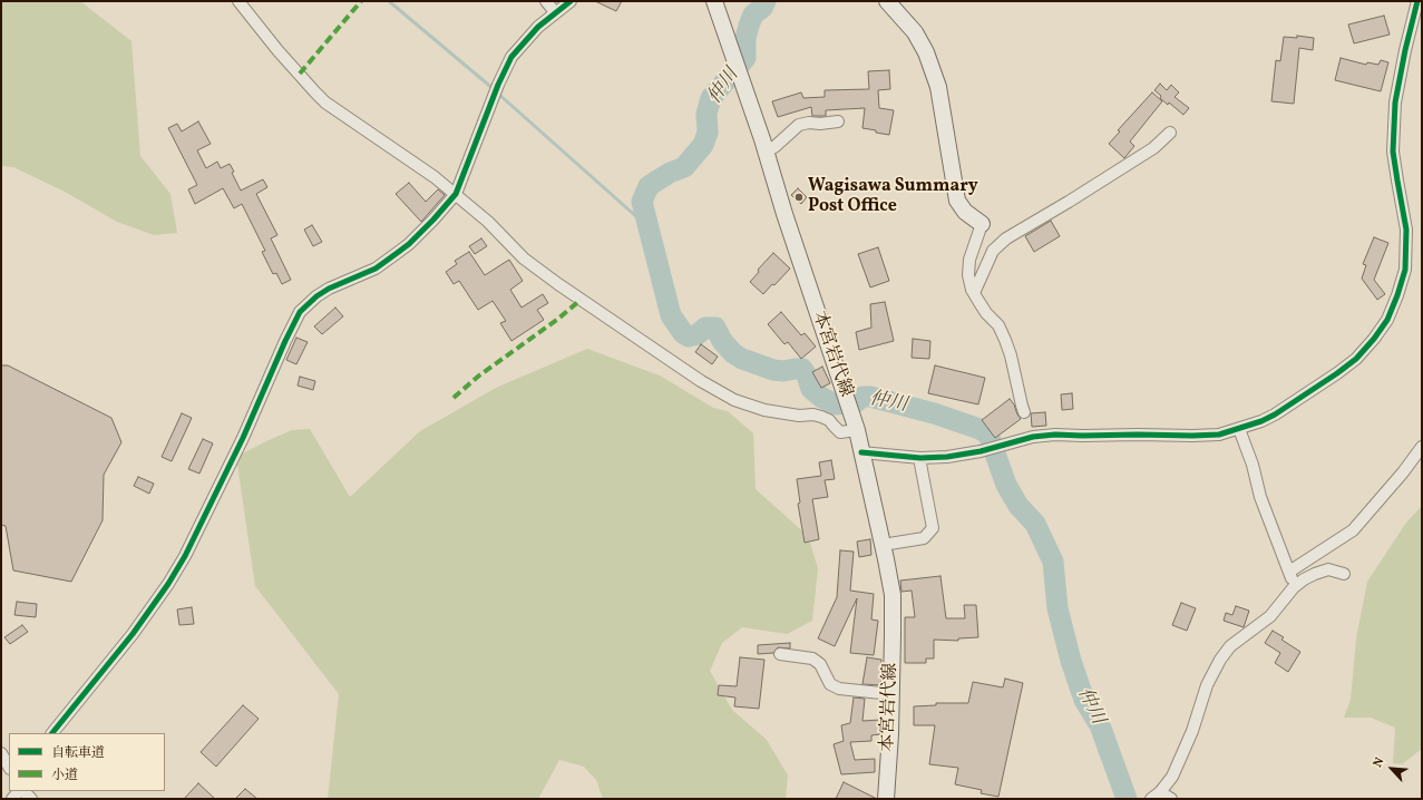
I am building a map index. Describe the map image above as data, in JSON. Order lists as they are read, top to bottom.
{
  "streets": {
    "main road": ["本宮岩代線"]
  },
  "water": ["仲川"],
  "places": ["Wagisawa Summary Post Office"],
  "legend": ["自転車道", "小道"],
  "north": "top left"
}
